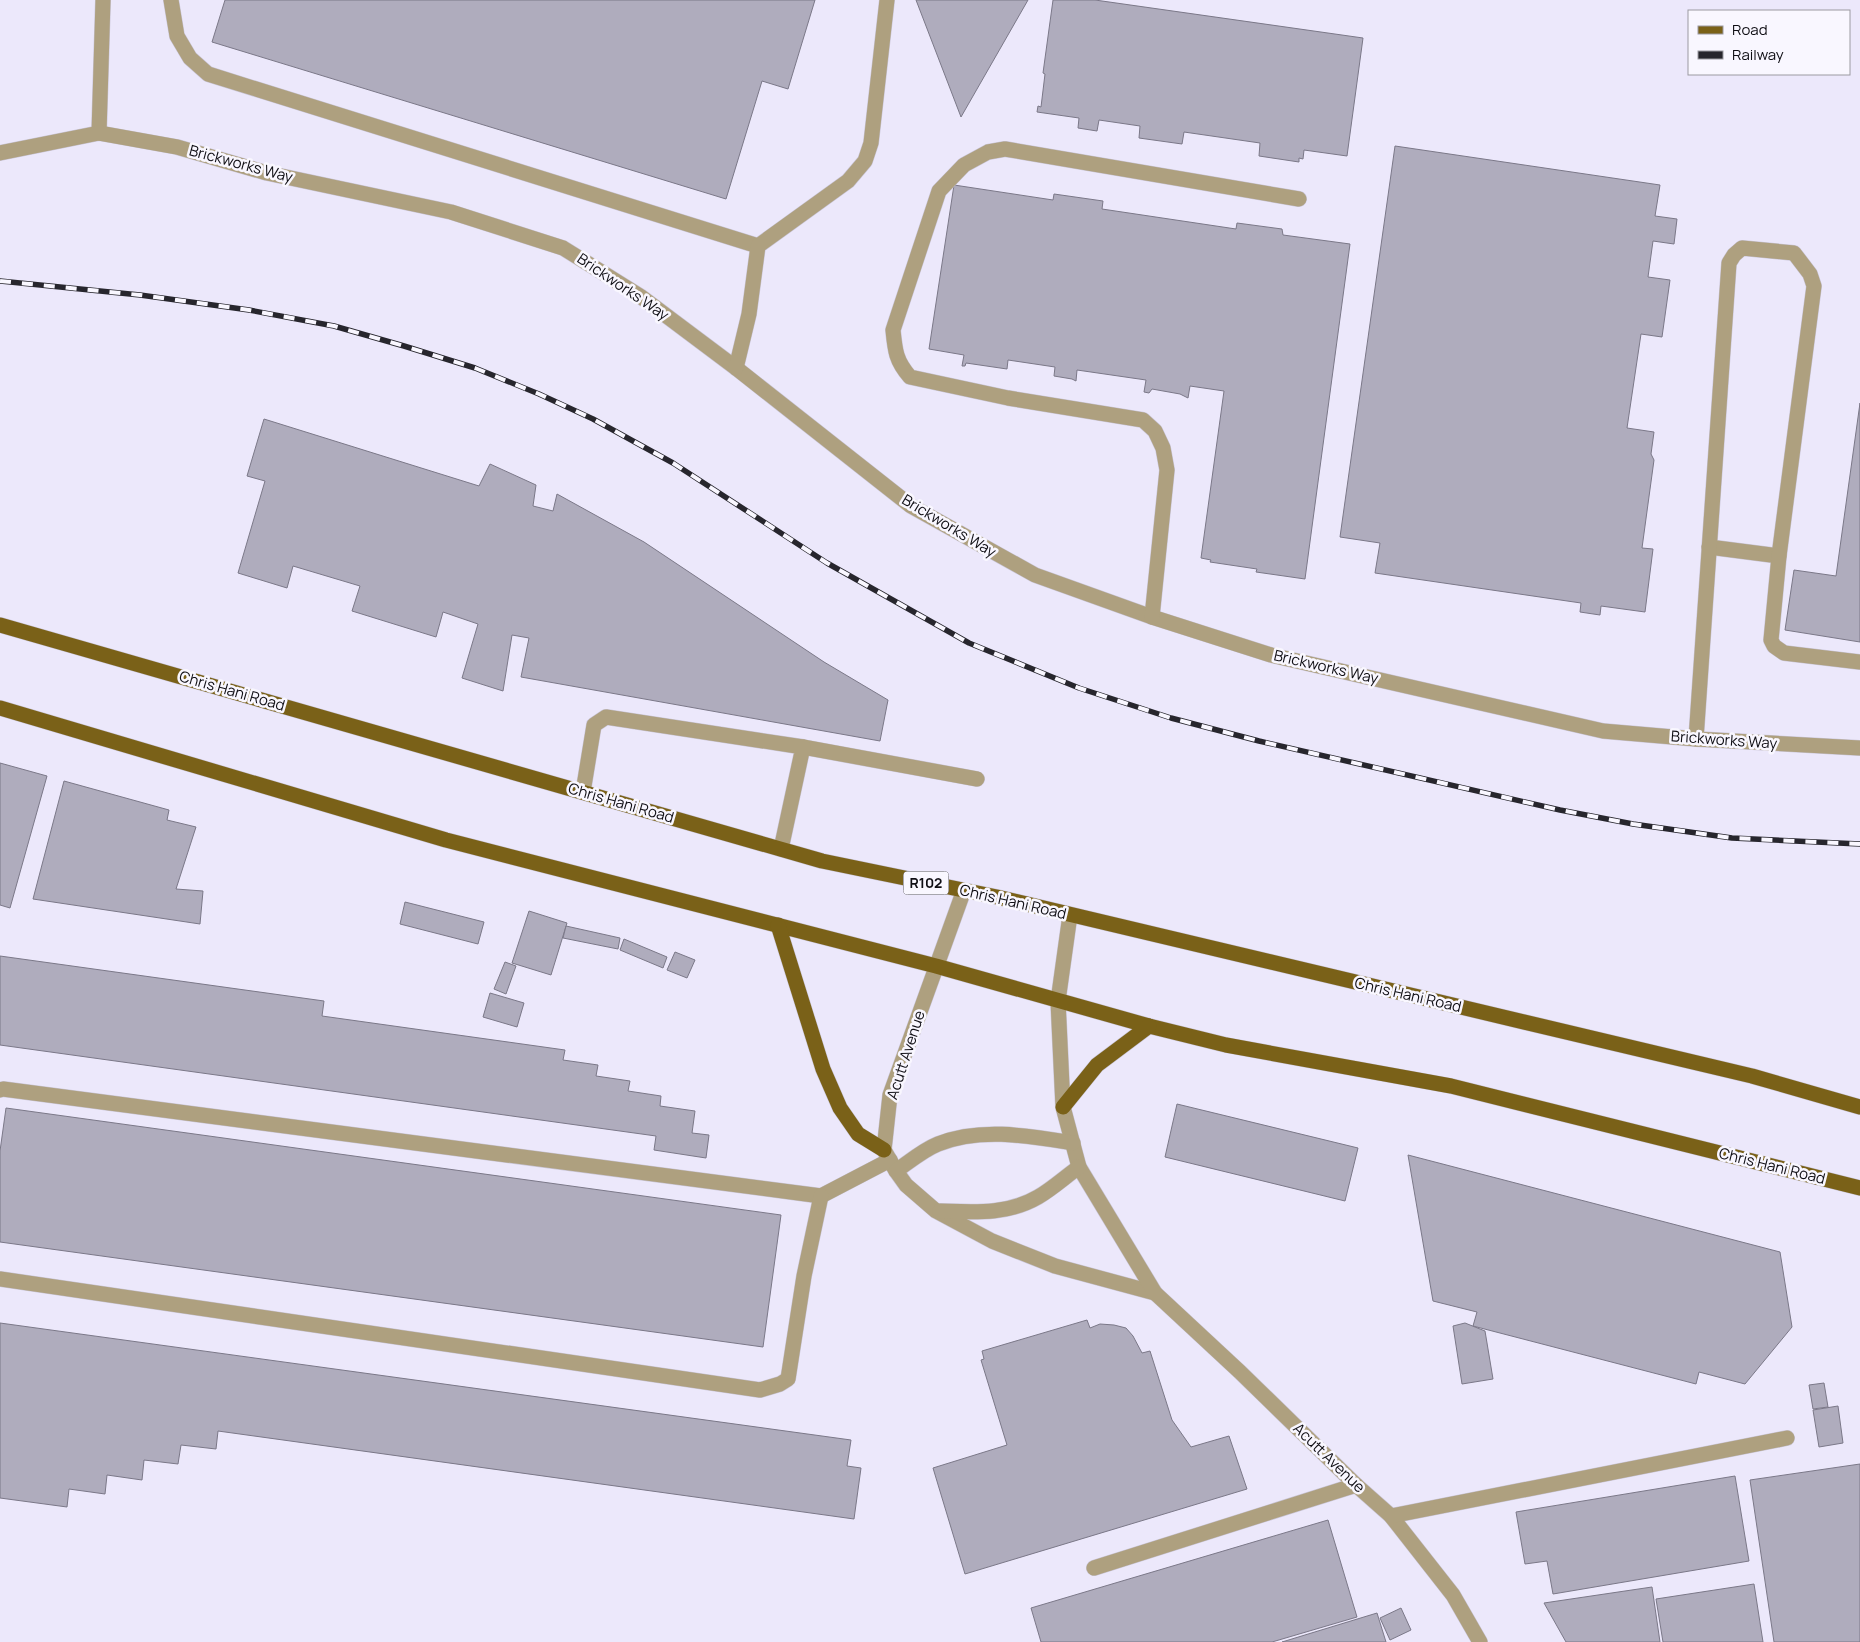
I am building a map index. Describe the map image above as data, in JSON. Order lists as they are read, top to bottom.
{
  "streets": {
    "main road": ["Chris Hani Road", "R102"],
    "street": ["Brickworks Way", "Acutt Avenue"]
  },
  "crossings": [
    ["Chris Hani Road", "Acutt Avenue"]
  ],
  "legend": ["Road", "Railway"]
}
